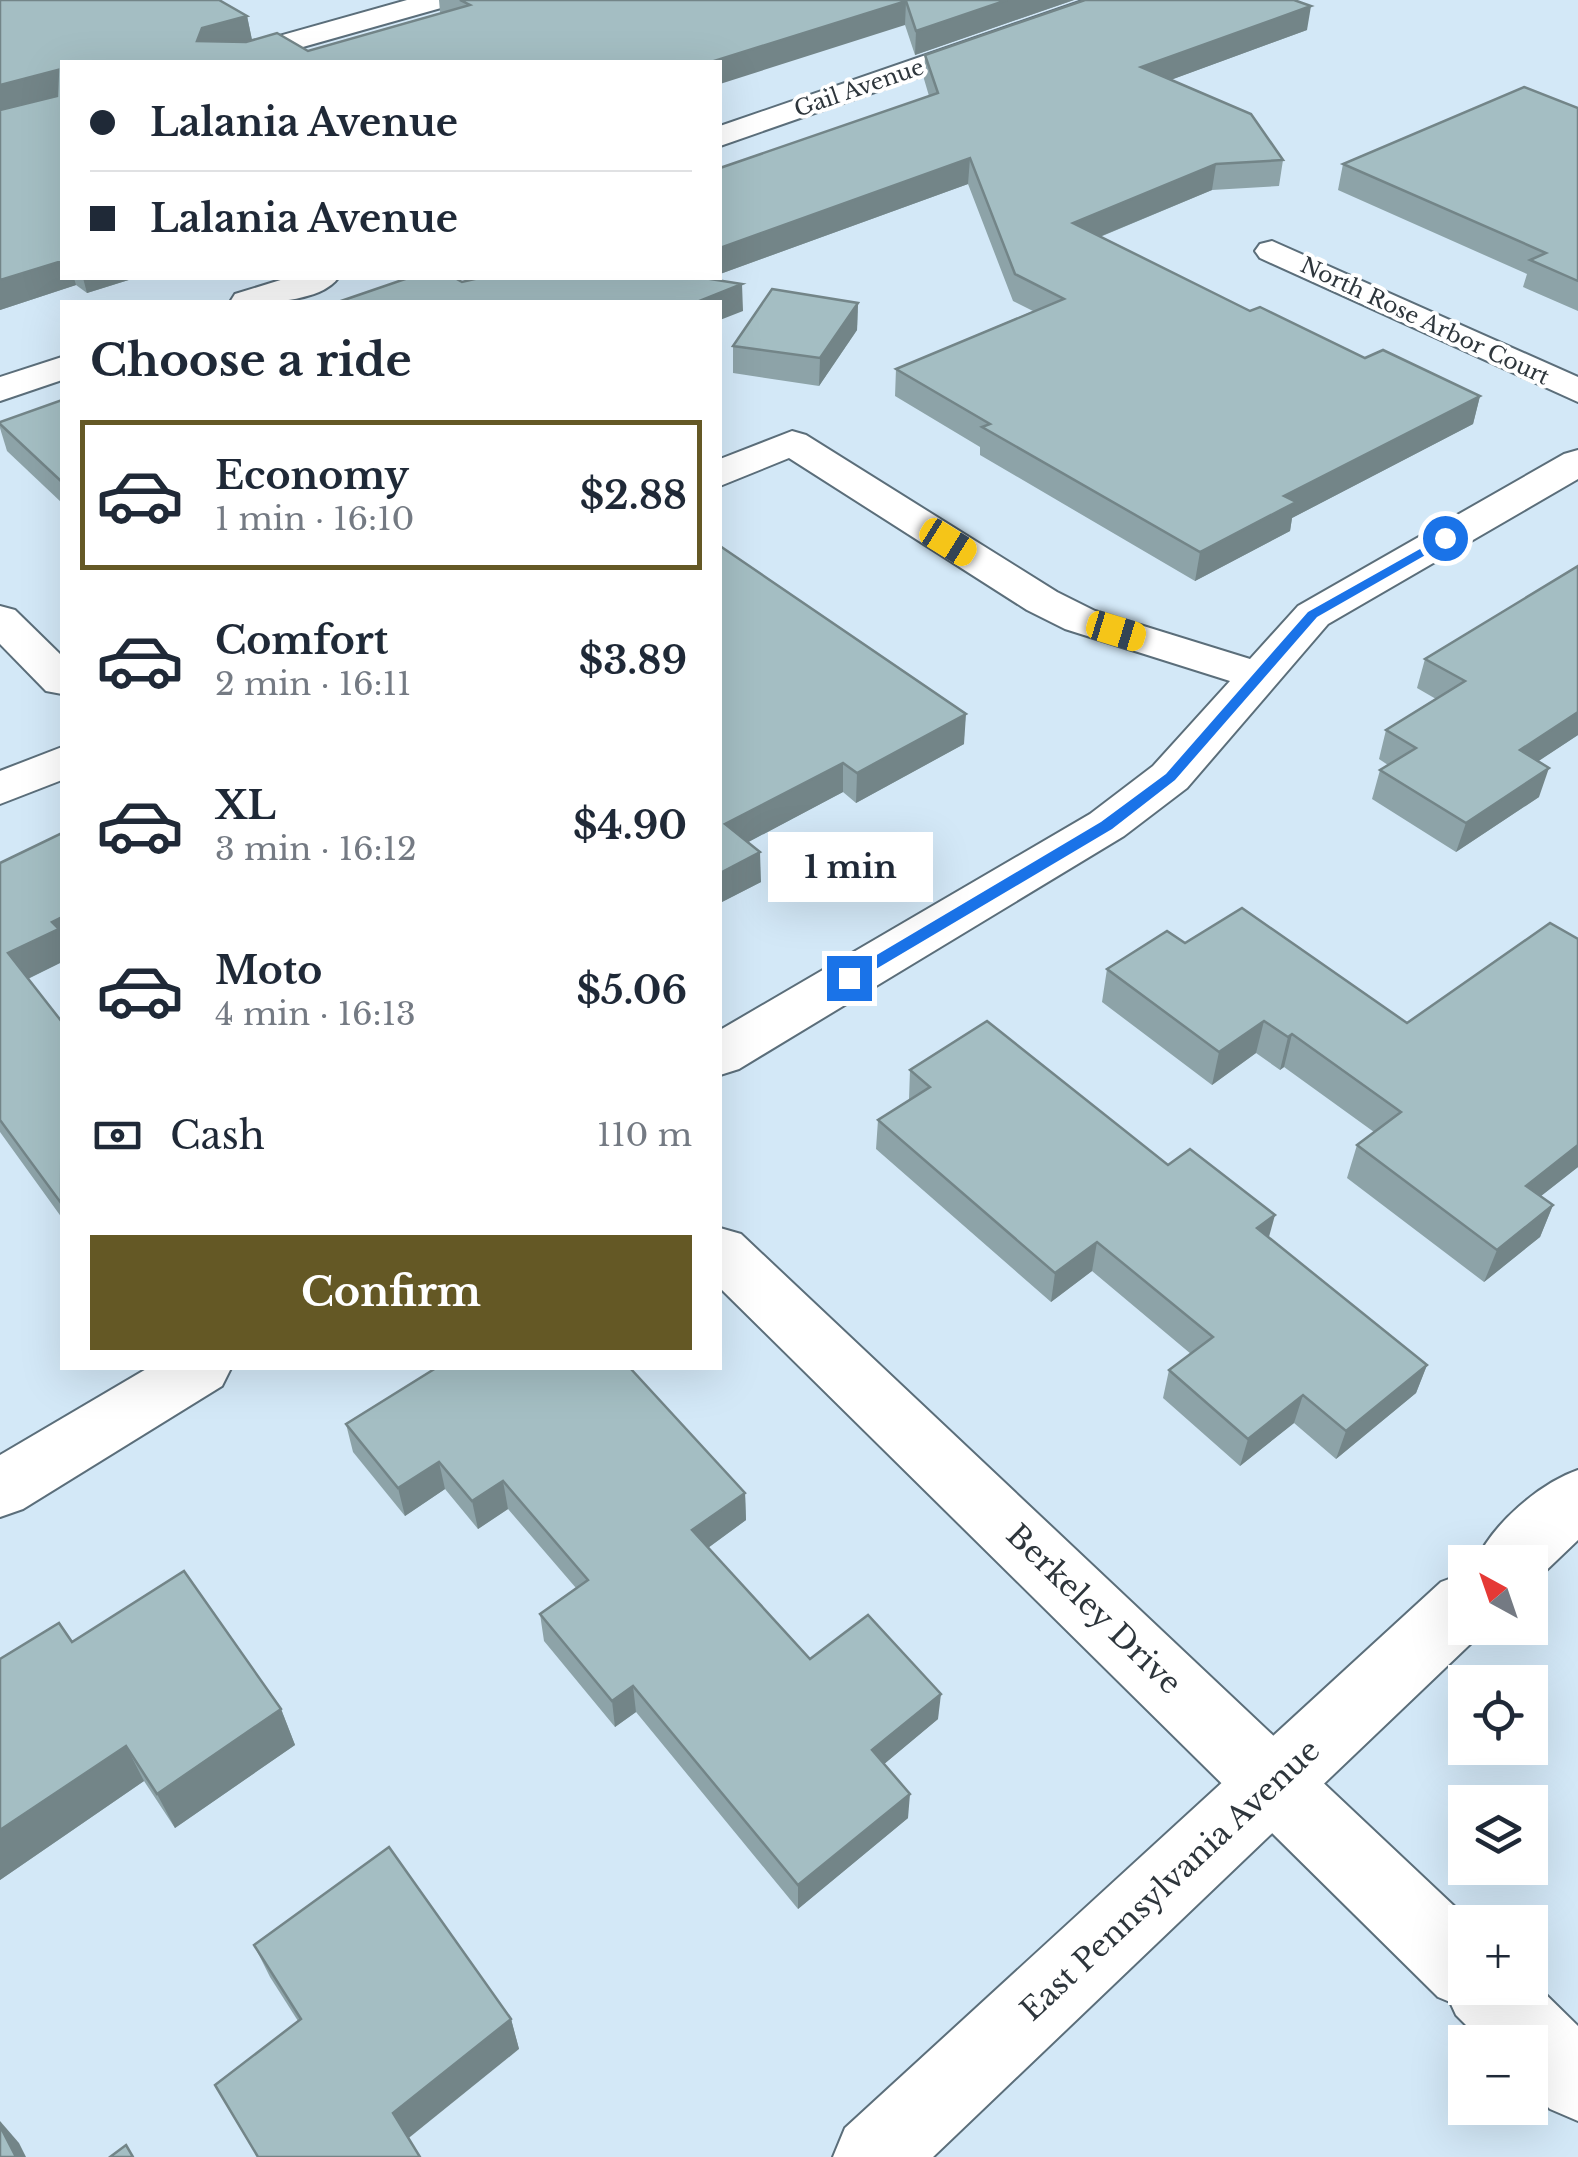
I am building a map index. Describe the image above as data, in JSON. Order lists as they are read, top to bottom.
{
  "streets": {
    "street": [
      "Gail Avenue",
      "North Rose Arbor Court",
      "Berkeley Drive",
      "East Pennsylvania Avenue"
    ]
  },
  "crossings": [
    ["Berkeley Drive", "East Pennsylvania Avenue"]
  ],
  "north": "top left",
  "page": {
    "banner": ["Lalania Avenue", "Lalania Avenue"],
    "heading": "Choose a ride",
    "list": [
      {
        "name": "Economy",
        "note": "1 min · 16:10",
        "value": "$2.88"
      },
      {
        "name": "Comfort",
        "note": "2 min · 16:11",
        "value": "$3.89"
      },
      {
        "name": "XL",
        "note": "3 min · 16:12",
        "value": "$4.90"
      },
      {
        "name": "Moto",
        "note": "4 min · 16:13",
        "value": "$5.06"
      }
    ],
    "bubble": "1 min",
    "pay": ["Cash", "110 m"],
    "buttons": "Confirm",
    "map_buttons": ["+", "−"]
  }
}
